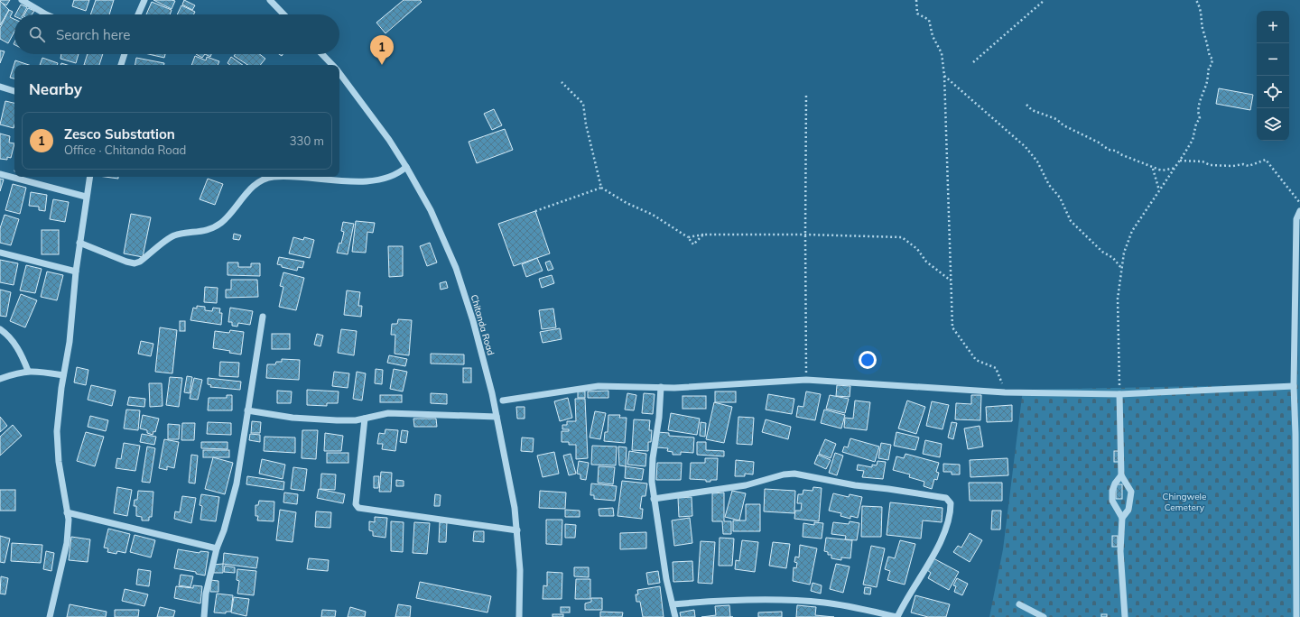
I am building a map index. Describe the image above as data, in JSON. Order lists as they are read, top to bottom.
{
  "streets": {
    "street": ["Chitanda Road"]
  },
  "parks": ["Chingwele Cemetery"],
  "page": {
    "map_buttons": ["+", "−"],
    "search": "Search here",
    "pins": "1",
    "heading": "Nearby",
    "list": [
      {
        "mark": "1",
        "name": "Zesco Substation",
        "note": "Office · Chitanda Road",
        "value": "330 m"
      }
    ]
  }
}
